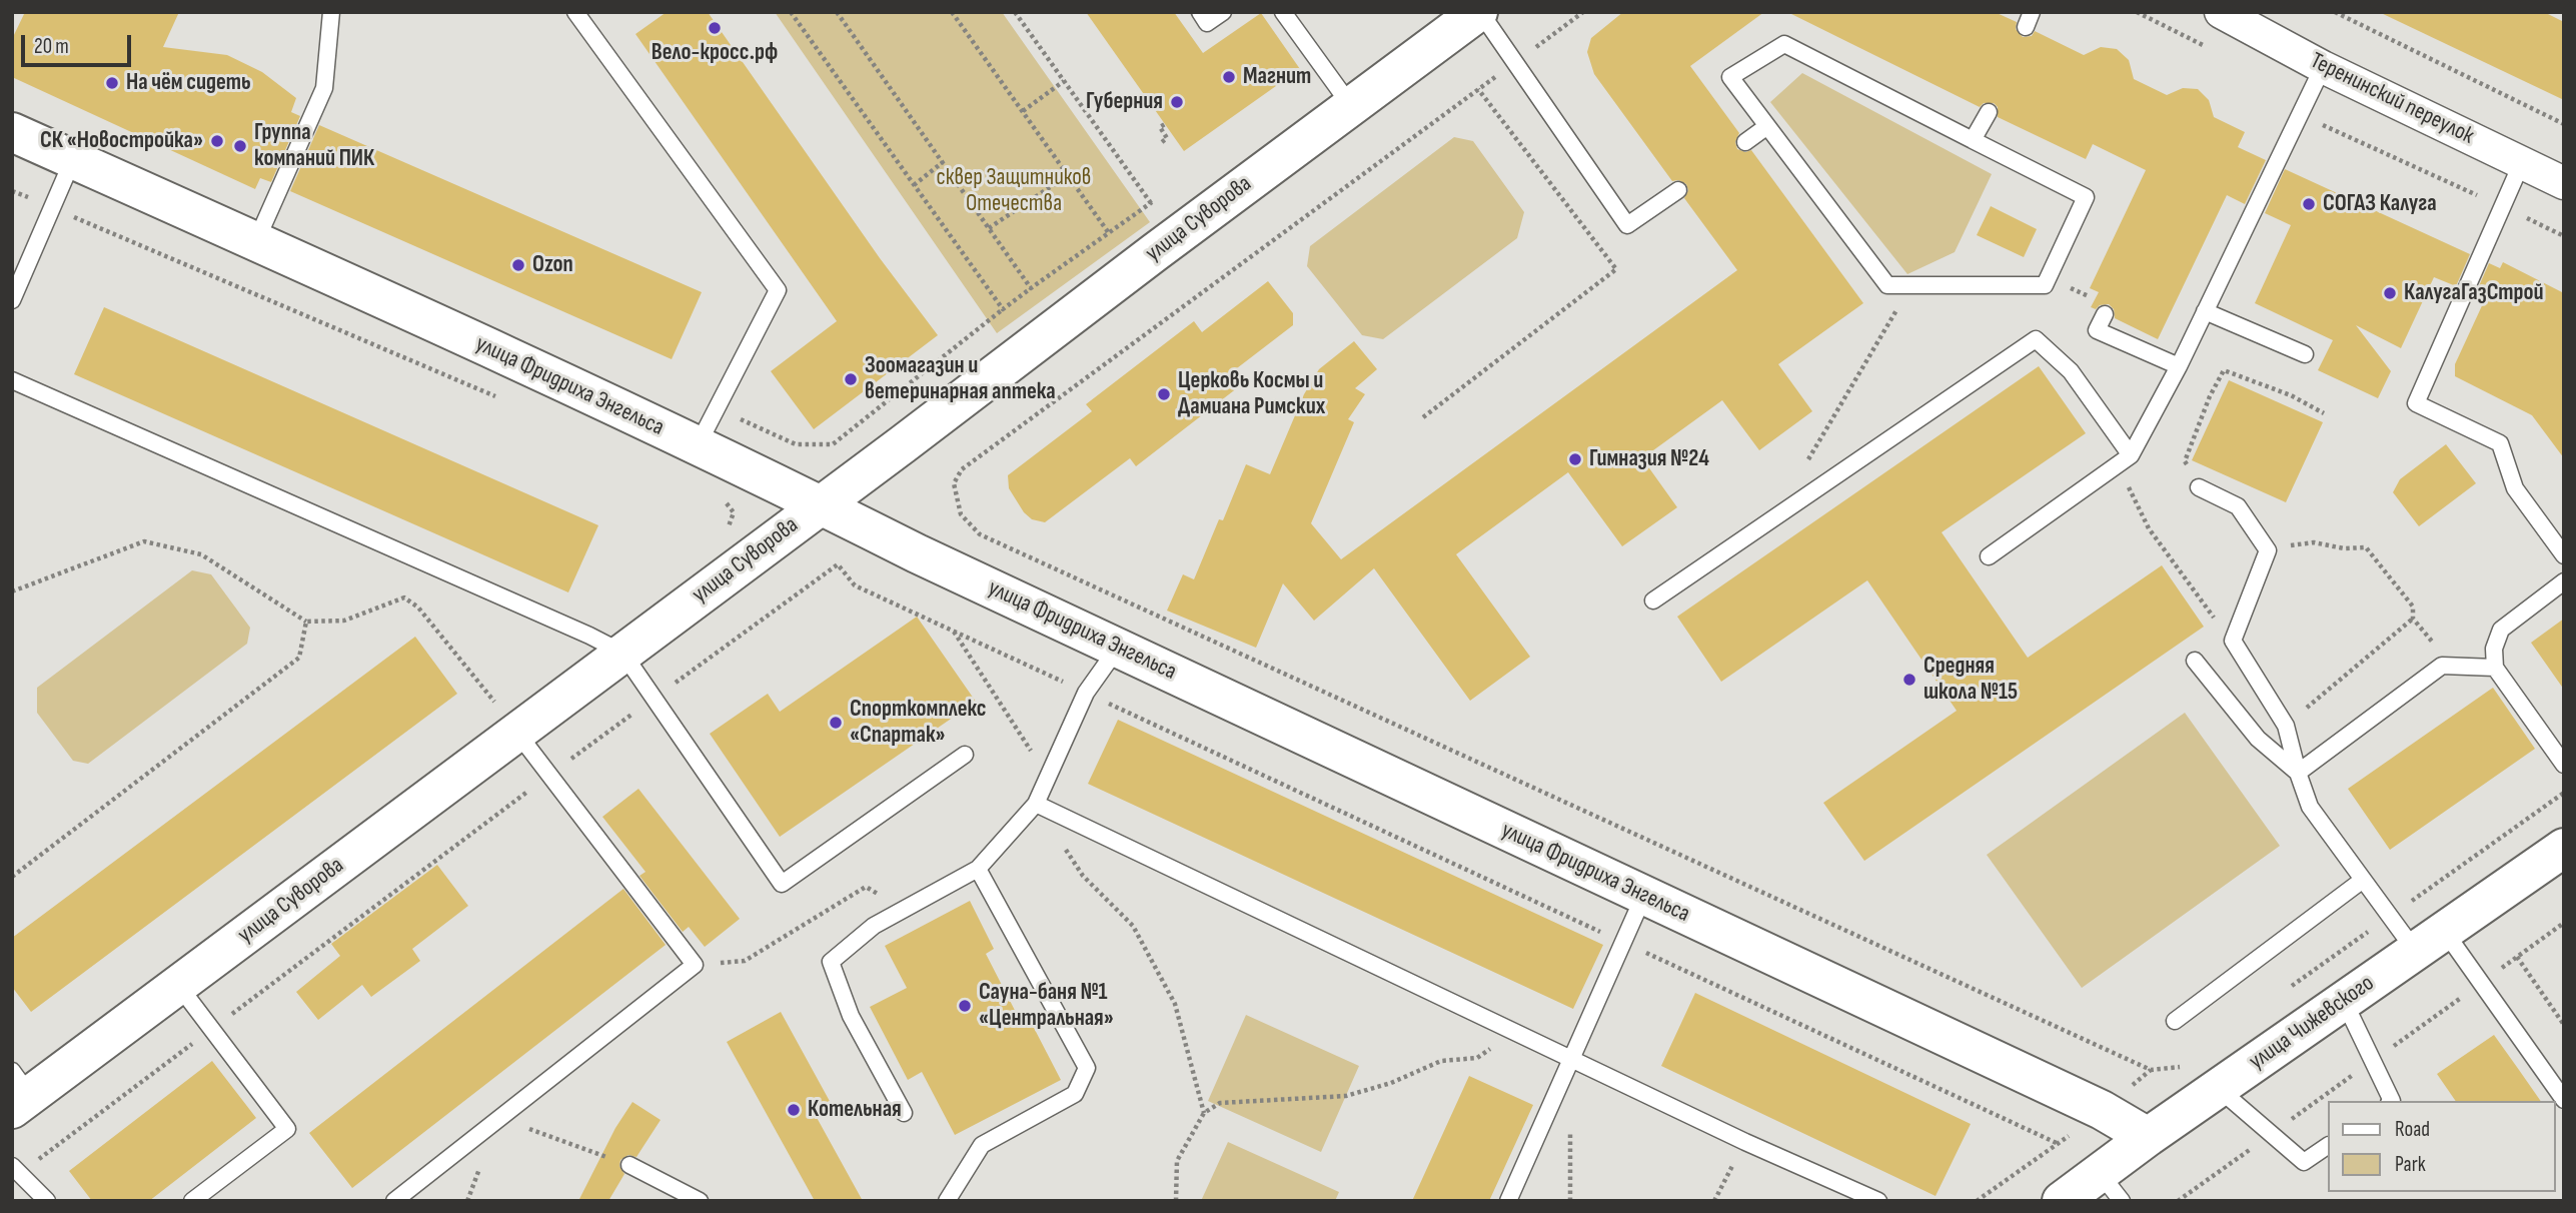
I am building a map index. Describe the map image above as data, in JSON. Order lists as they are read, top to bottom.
{
  "streets": {
    "street": [
      "Теренинский переулок",
      "улица Суворова",
      "улица Фридриха Энгельса",
      "улица Чижевского"
    ]
  },
  "crossings": [
    ["улица Суворова", "улица Фридриха Энгельса"],
    ["улица Фридриха Энгельса", "улица Чижевского"]
  ],
  "parks": ["сквер Защитников Отечества"],
  "places": [
    "Вело-кросс.рф",
    "Магнит",
    "На чём сидеть",
    "Губерния",
    "СК «Новостройка»",
    "Группа компаний ПИК",
    "СОГАЗ Калуга",
    "Ozon",
    "КалугаГазСтрой",
    "Зоомагазин и ветеринарная аптека",
    "Церковь Космы и Дамиана Римских",
    "Гимназия №24",
    "Средняя школа №15",
    "Спорткомплекс «Спартак»",
    "Сауна-баня №1 «Центральная»",
    "Котельная"
  ],
  "legend": ["Road", "Park"],
  "scale_bar": "20 m"
}
